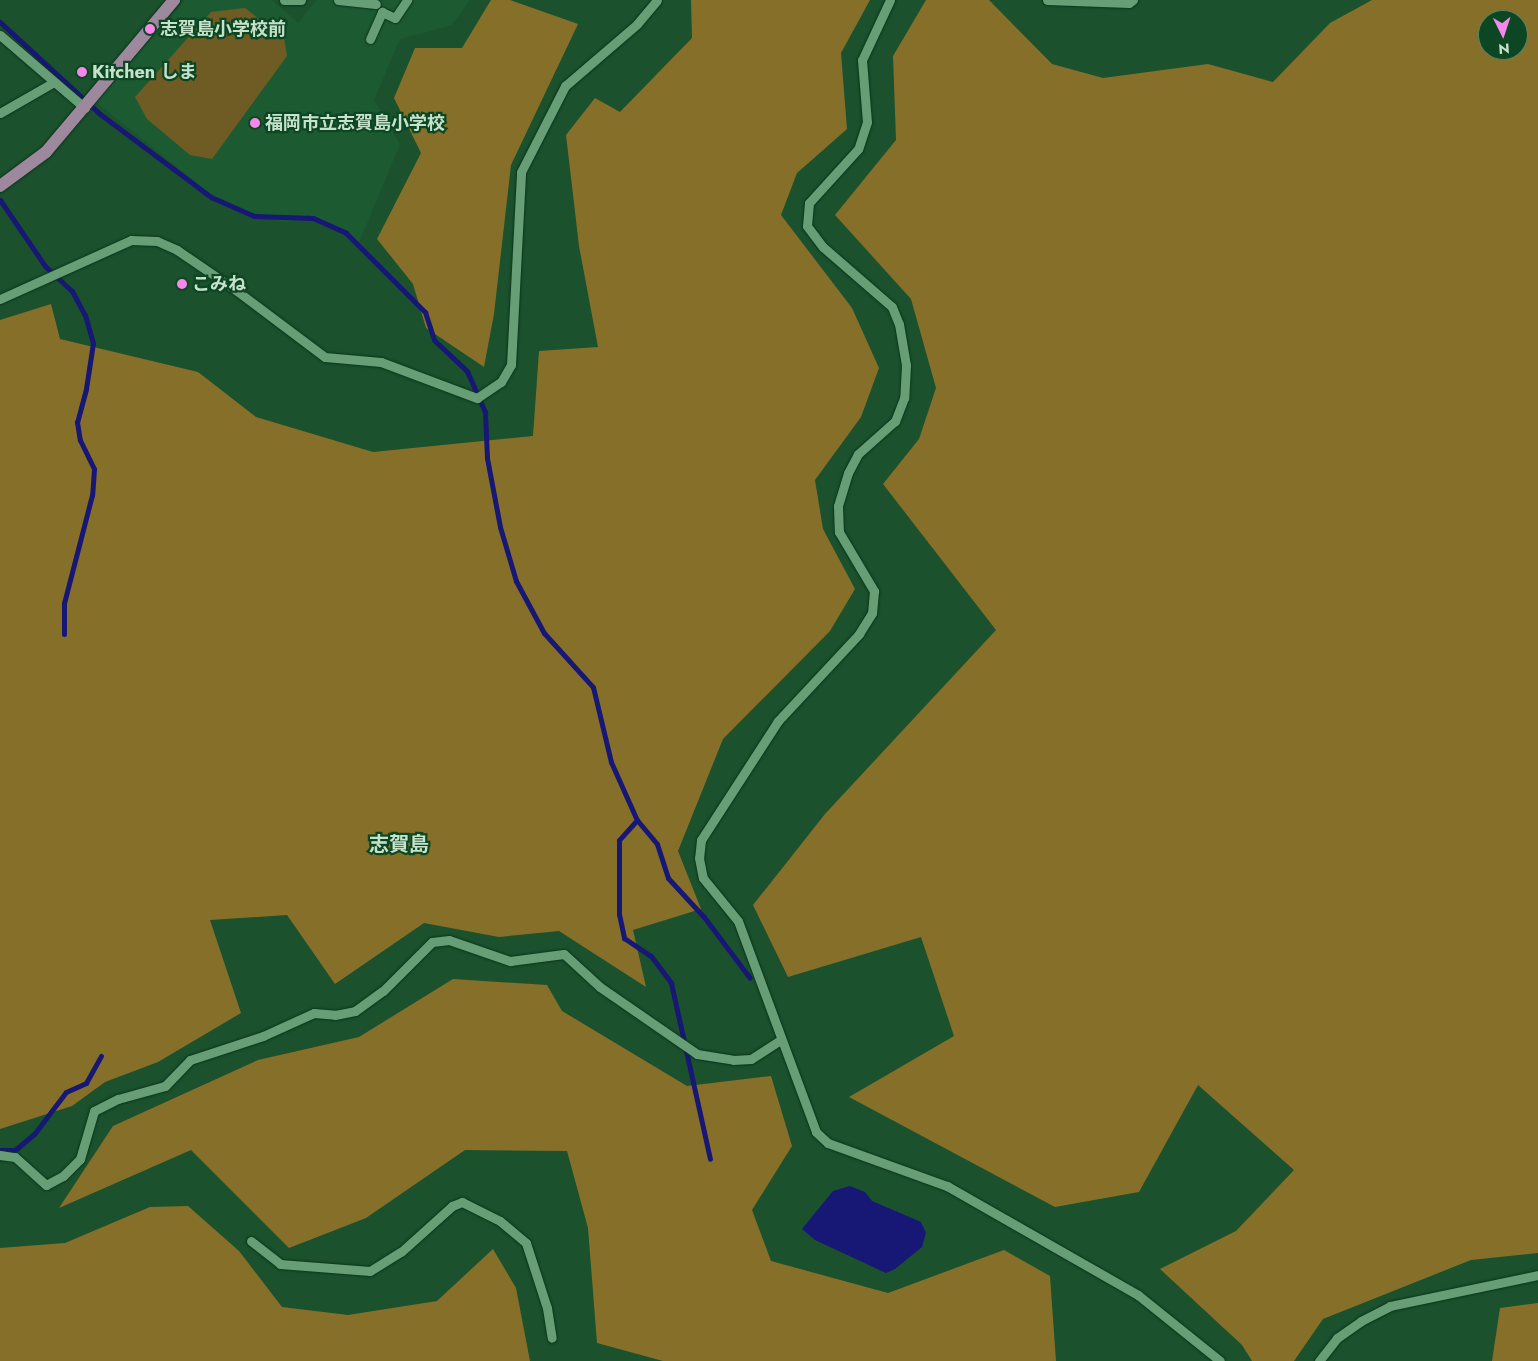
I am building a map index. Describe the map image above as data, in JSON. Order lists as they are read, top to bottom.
{
  "districts": ["志賀島"],
  "places": [
    "志賀島小学校前",
    "Kitchen しま",
    "福岡市立志賀島小学校",
    "こみね"
  ],
  "north": "bottom"
}
